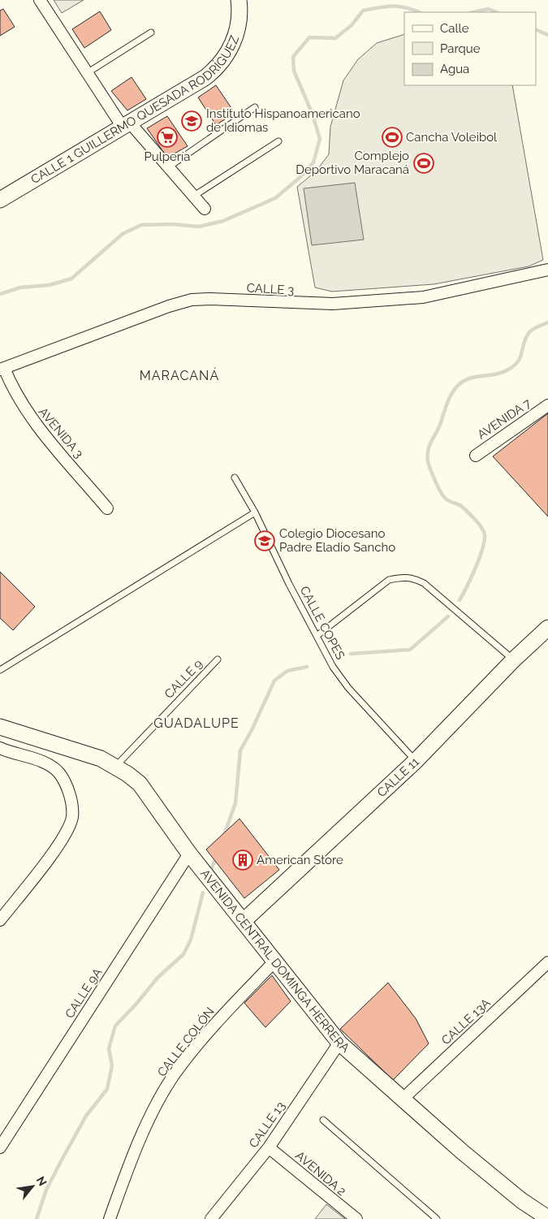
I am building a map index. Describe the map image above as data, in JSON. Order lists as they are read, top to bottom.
{
  "streets": {
    "main road": ["CALLE 1 GUILLERMO QUESADA RODRÍGUEZ", "CALLE 11", "AVENIDA CENTRAL DOMINGA HERRERA"],
    "street": [
      "CALLE 3",
      "AVENIDA 7",
      "AVENIDA 3",
      "CALLE 9A",
      "CALLE 13A",
      "CALLE COLÓN",
      "CALLE 13",
      "AVENIDA 2"
    ],
    "lane": ["CALLE COPES", "CALLE 9"]
  },
  "crossings": [
    ["CALLE 3", "AVENIDA 3"],
    ["CALLE COPES", "CALLE 11"],
    ["CALLE 9", "AVENIDA CENTRAL DOMINGA HERRERA"],
    ["CALLE 11", "AVENIDA CENTRAL DOMINGA HERRERA"],
    ["AVENIDA CENTRAL DOMINGA HERRERA", "CALLE 9A"],
    ["AVENIDA CENTRAL DOMINGA HERRERA", "CALLE 13A"],
    ["AVENIDA CENTRAL DOMINGA HERRERA", "CALLE COLÓN"],
    ["AVENIDA CENTRAL DOMINGA HERRERA", "CALLE 13"],
    ["CALLE 13", "AVENIDA 2"]
  ],
  "districts": ["MARACANÁ", "GUADALUPE"],
  "places": {
    "school or university": ["Instituto Hispanoamericano de Idiomas", "Colegio Diocesano Padre Eladio Sancho"],
    "supermarket": ["Pulpería"],
    "sports": ["Cancha Voleibol", "Complejo Deportivo Maracaná"],
    "building": ["American Store"]
  },
  "legend": ["Calle", "Parque", "Agua"],
  "north": "top right"
}
